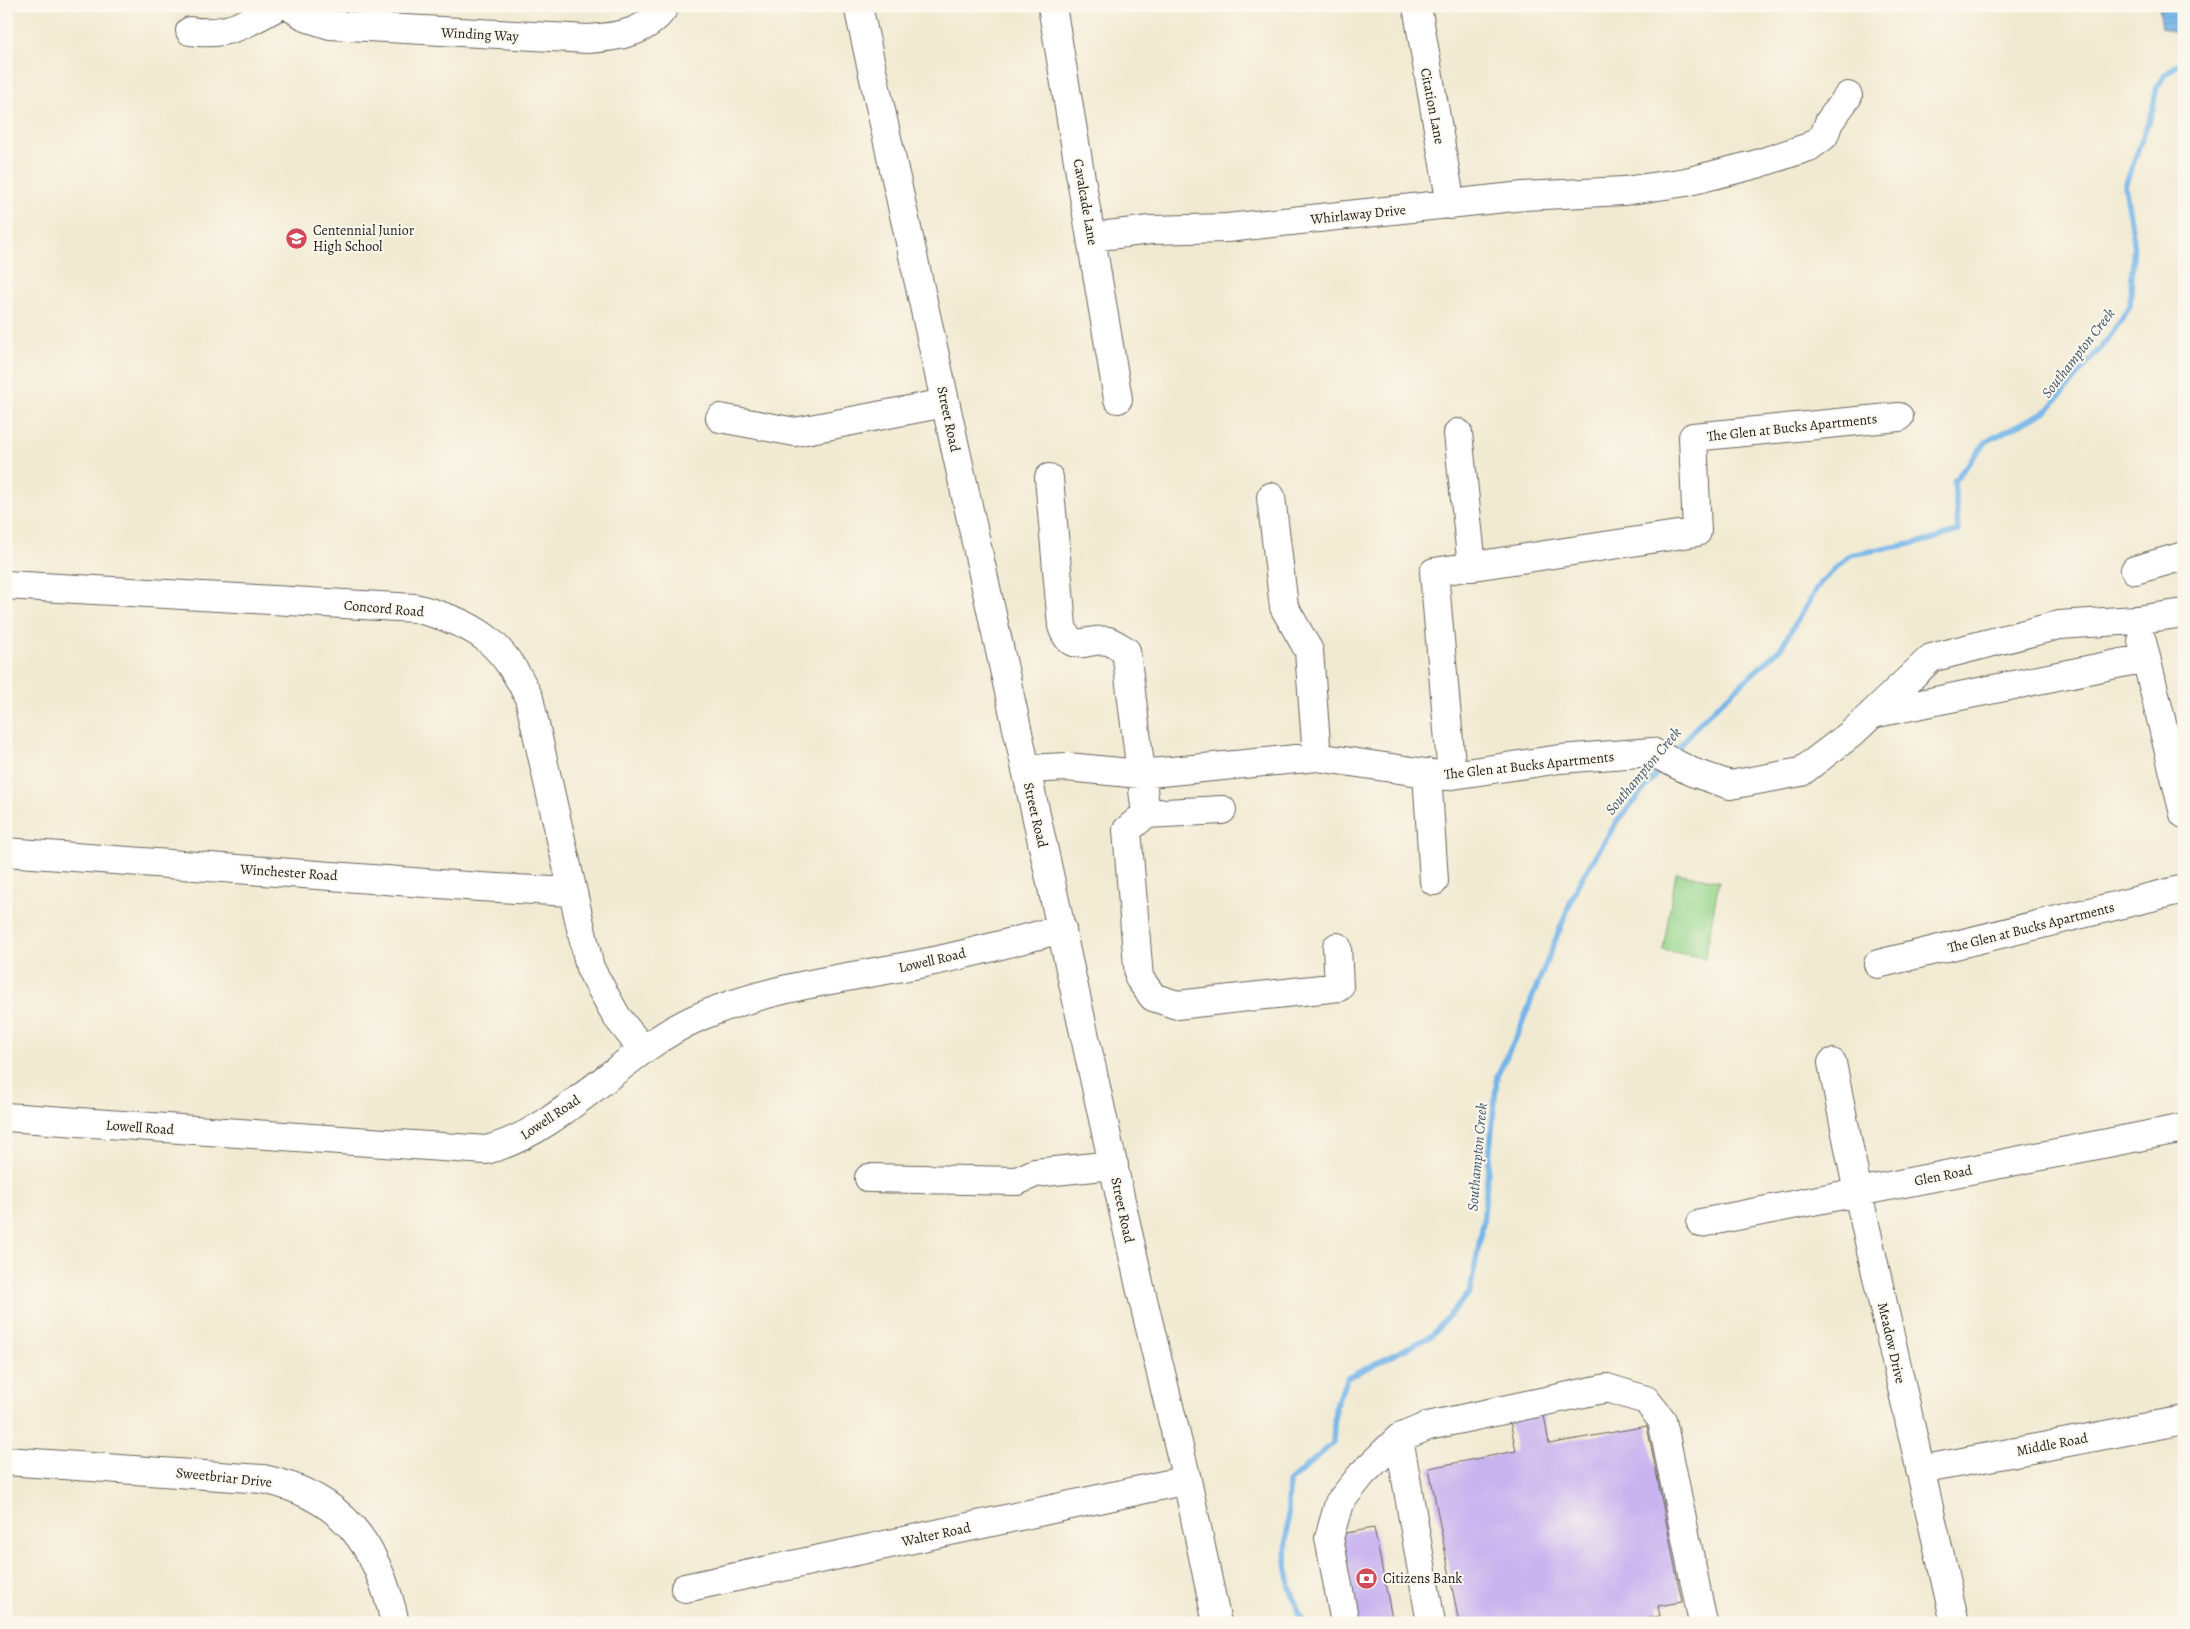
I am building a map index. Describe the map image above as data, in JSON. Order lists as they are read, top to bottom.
{
  "streets": {
    "street": [
      "Winding Way",
      "Citation Lane",
      "Cavalcade Lane",
      "Whirlaway Drive",
      "Street Road",
      "The Glen at Bucks Apartments",
      "Concord Road",
      "Winchester Road",
      "Lowell Road",
      "Glen Road",
      "Meadow Drive",
      "Middle Road",
      "Sweetbriar Drive",
      "Walter Road"
    ]
  },
  "crossings": [
    ["Citation Lane", "Whirlaway Drive"],
    ["Cavalcade Lane", "Whirlaway Drive"],
    ["Street Road", "The Glen at Bucks Apartments"],
    ["Street Road", "Lowell Road"],
    ["Street Road", "Walter Road"],
    ["Concord Road", "Winchester Road"],
    ["Concord Road", "Lowell Road"],
    ["Glen Road", "Meadow Drive"],
    ["Meadow Drive", "Middle Road"]
  ],
  "water": ["Southampton Creek"],
  "places": {
    "school or university": ["Centennial Junior High School"],
    "bank": ["Citizens Bank"]
  }
}
